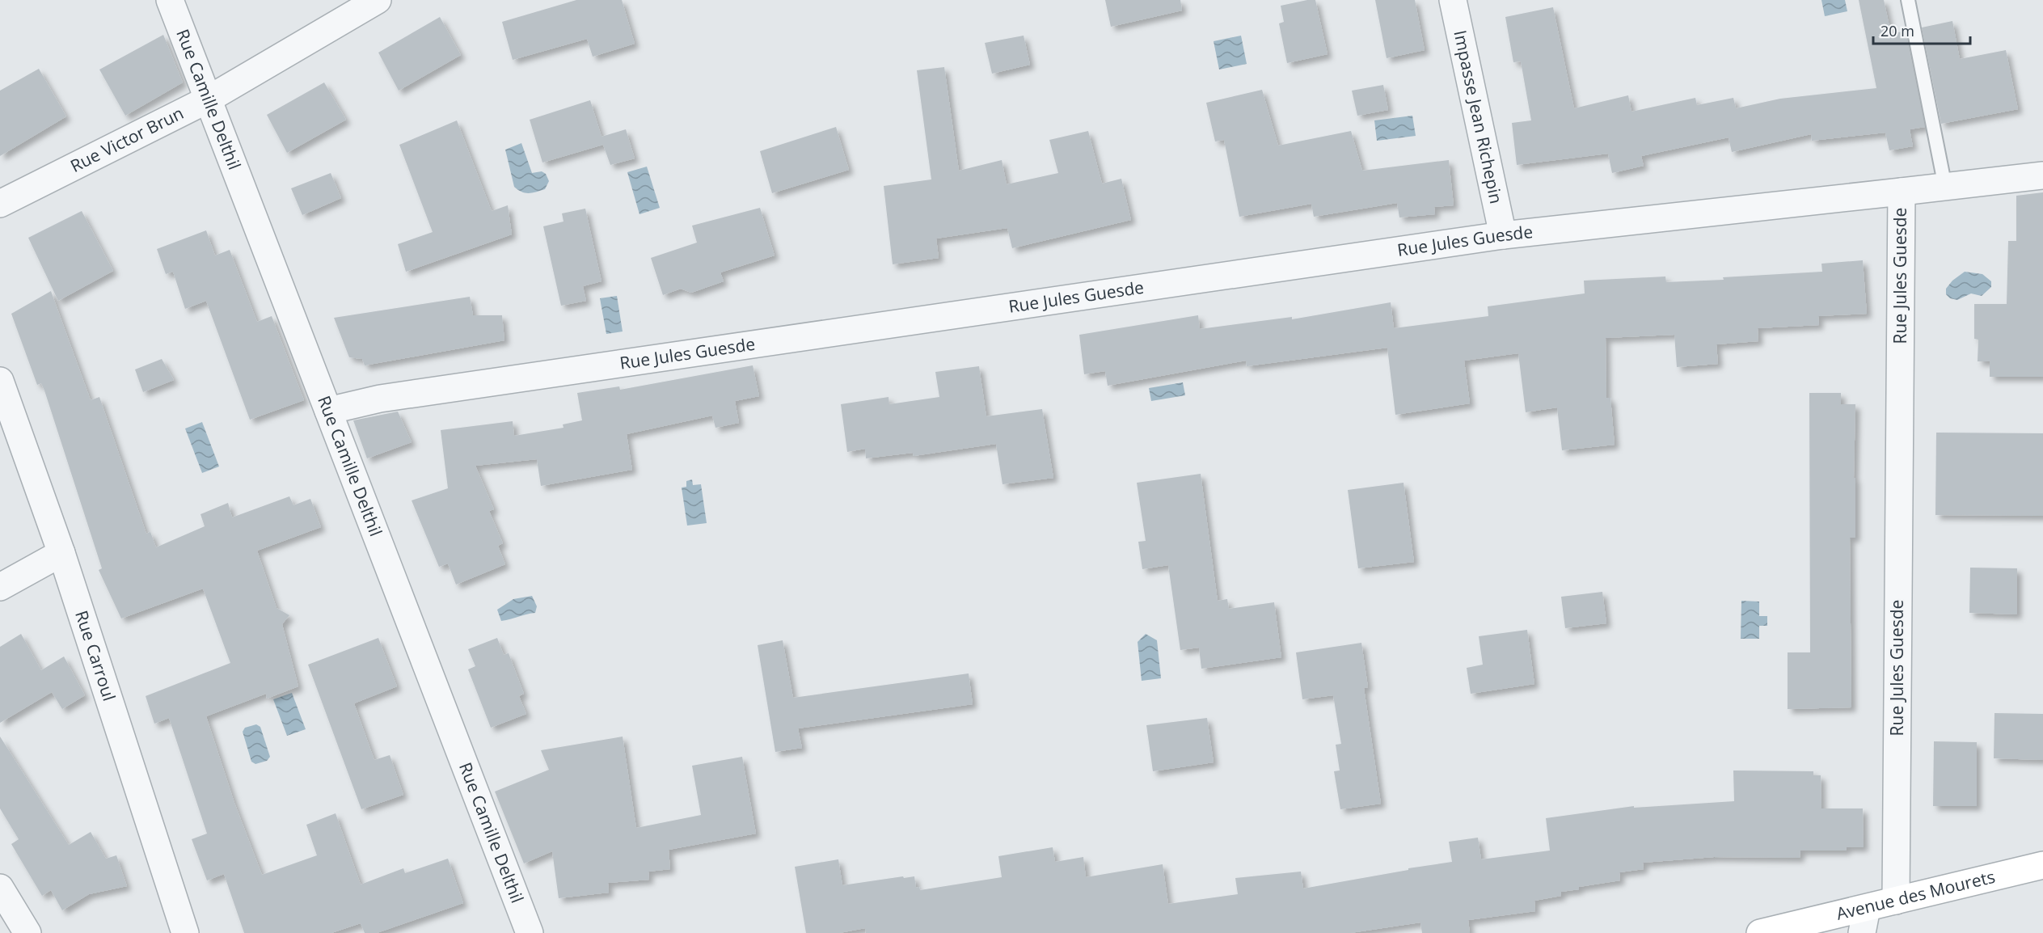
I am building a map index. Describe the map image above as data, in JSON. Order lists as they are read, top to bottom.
{
  "streets": {
    "main road": ["Avenue des Mourets"],
    "street": [
      "Rue Camille Delthil",
      "Impasse Jean Richepin",
      "Rue Victor Brun",
      "Rue Jules Guesde",
      "Rue Carroul"
    ]
  },
  "crossings": [
    ["Rue Camille Delthil", "Rue Victor Brun"],
    ["Rue Camille Delthil", "Rue Jules Guesde"],
    ["Impasse Jean Richepin", "Rue Jules Guesde"],
    ["Rue Jules Guesde", "Avenue des Mourets"]
  ],
  "scale_bar": "20 m"
}
